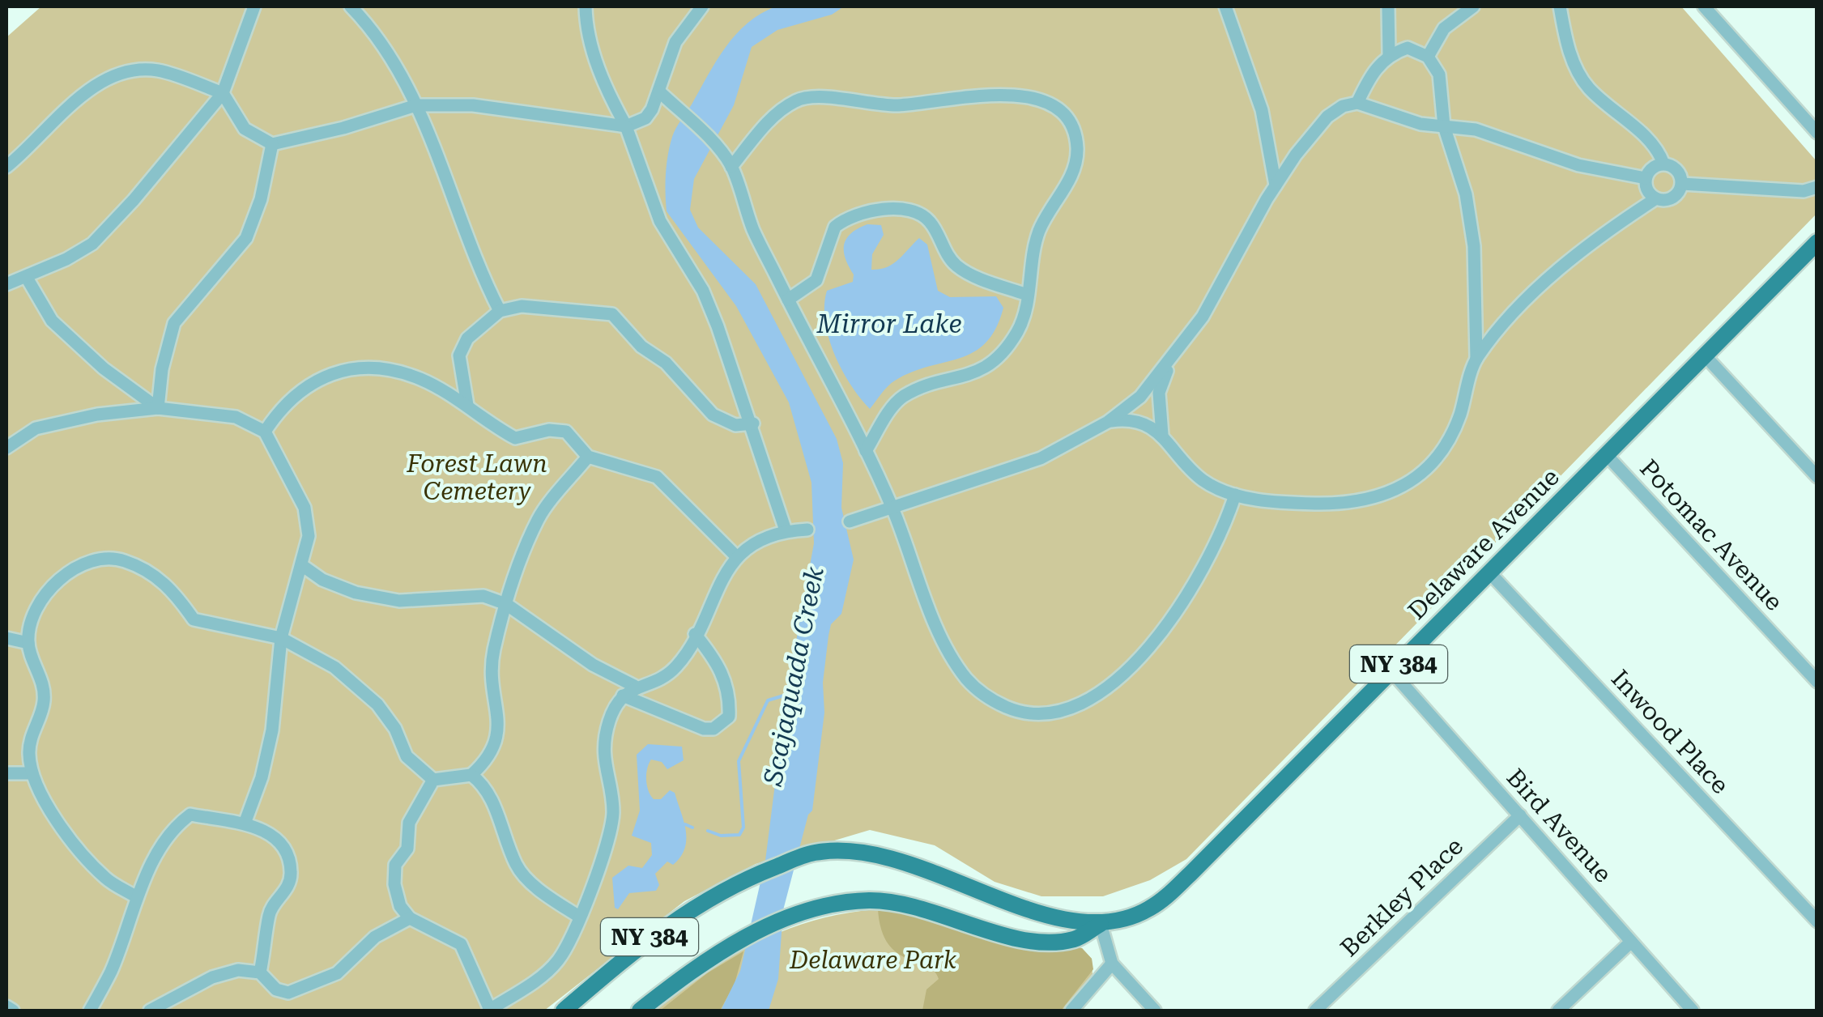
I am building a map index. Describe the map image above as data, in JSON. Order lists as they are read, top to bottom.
{
  "streets": {
    "main road": ["Delaware Avenue", "NY 384"],
    "street": [
      "Potomac Avenue",
      "Inwood Place",
      "Bird Avenue",
      "Berkley Place"
    ]
  },
  "crossings": [
    ["Potomac Avenue", "Delaware Avenue"],
    ["Delaware Avenue", "Inwood Place"],
    ["Delaware Avenue", "Bird Avenue"],
    ["Bird Avenue", "Berkley Place"]
  ],
  "water": ["Mirror Lake", "Scajaquada Creek"],
  "parks": ["Forest Lawn Cemetery", "Delaware Park"]
}
